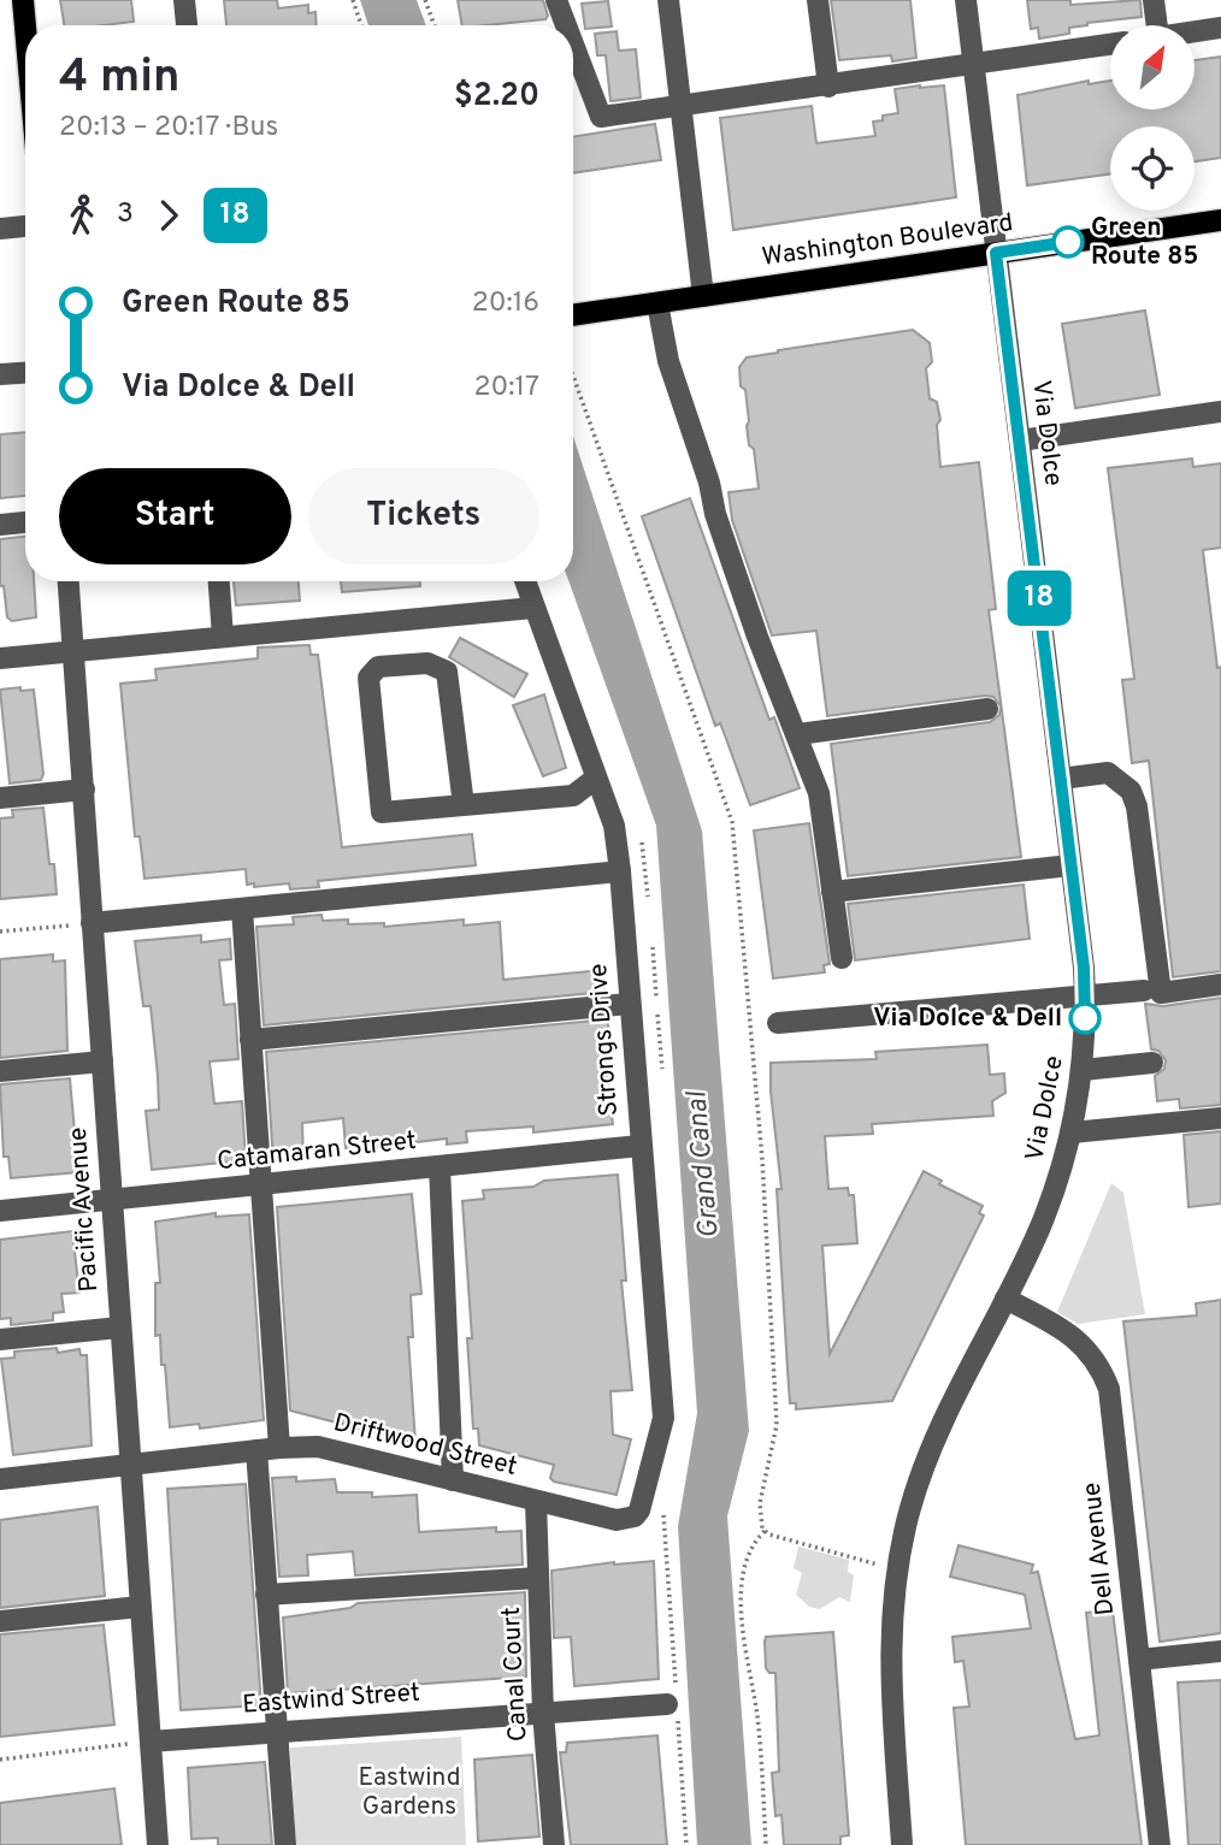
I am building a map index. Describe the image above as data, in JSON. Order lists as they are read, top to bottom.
{
  "streets": {
    "main road": ["Washington Boulevard"],
    "street": [
      "Via Dolce",
      "Strongs Drive",
      "Catamaran Street",
      "Pacific Avenue",
      "Driftwood Street",
      "Dell Avenue",
      "Canal Court",
      "Eastwind Street"
    ]
  },
  "crossings": [
    ["Washington Boulevard", "Via Dolce"],
    ["Via Dolce", "Dell Avenue"],
    ["Strongs Drive", "Catamaran Street"],
    ["Strongs Drive", "Driftwood Street"],
    ["Catamaran Street", "Pacific Avenue"],
    ["Pacific Avenue", "Driftwood Street"],
    ["Pacific Avenue", "Eastwind Street"],
    ["Driftwood Street", "Canal Court"],
    ["Canal Court", "Eastwind Street"]
  ],
  "water": ["Grand Canal"],
  "parks": ["Eastwind Gardens"],
  "places": ["Green Route 85", "Via Dolce & Dell"],
  "lines": ["bus line 18"],
  "north": "top right",
  "page": {
    "on_map": "18",
    "heading": ["4 min", "20:13 – 20:17 · Bus", "$2.20"],
    "legs": ["3", "18"],
    "list": [
      {
        "name": "Green Route 85",
        "value": "20:16"
      },
      {
        "name": "Via Dolce & Dell",
        "value": "20:17"
      }
    ],
    "buttons": ["Start", "Tickets"]
  }
}
